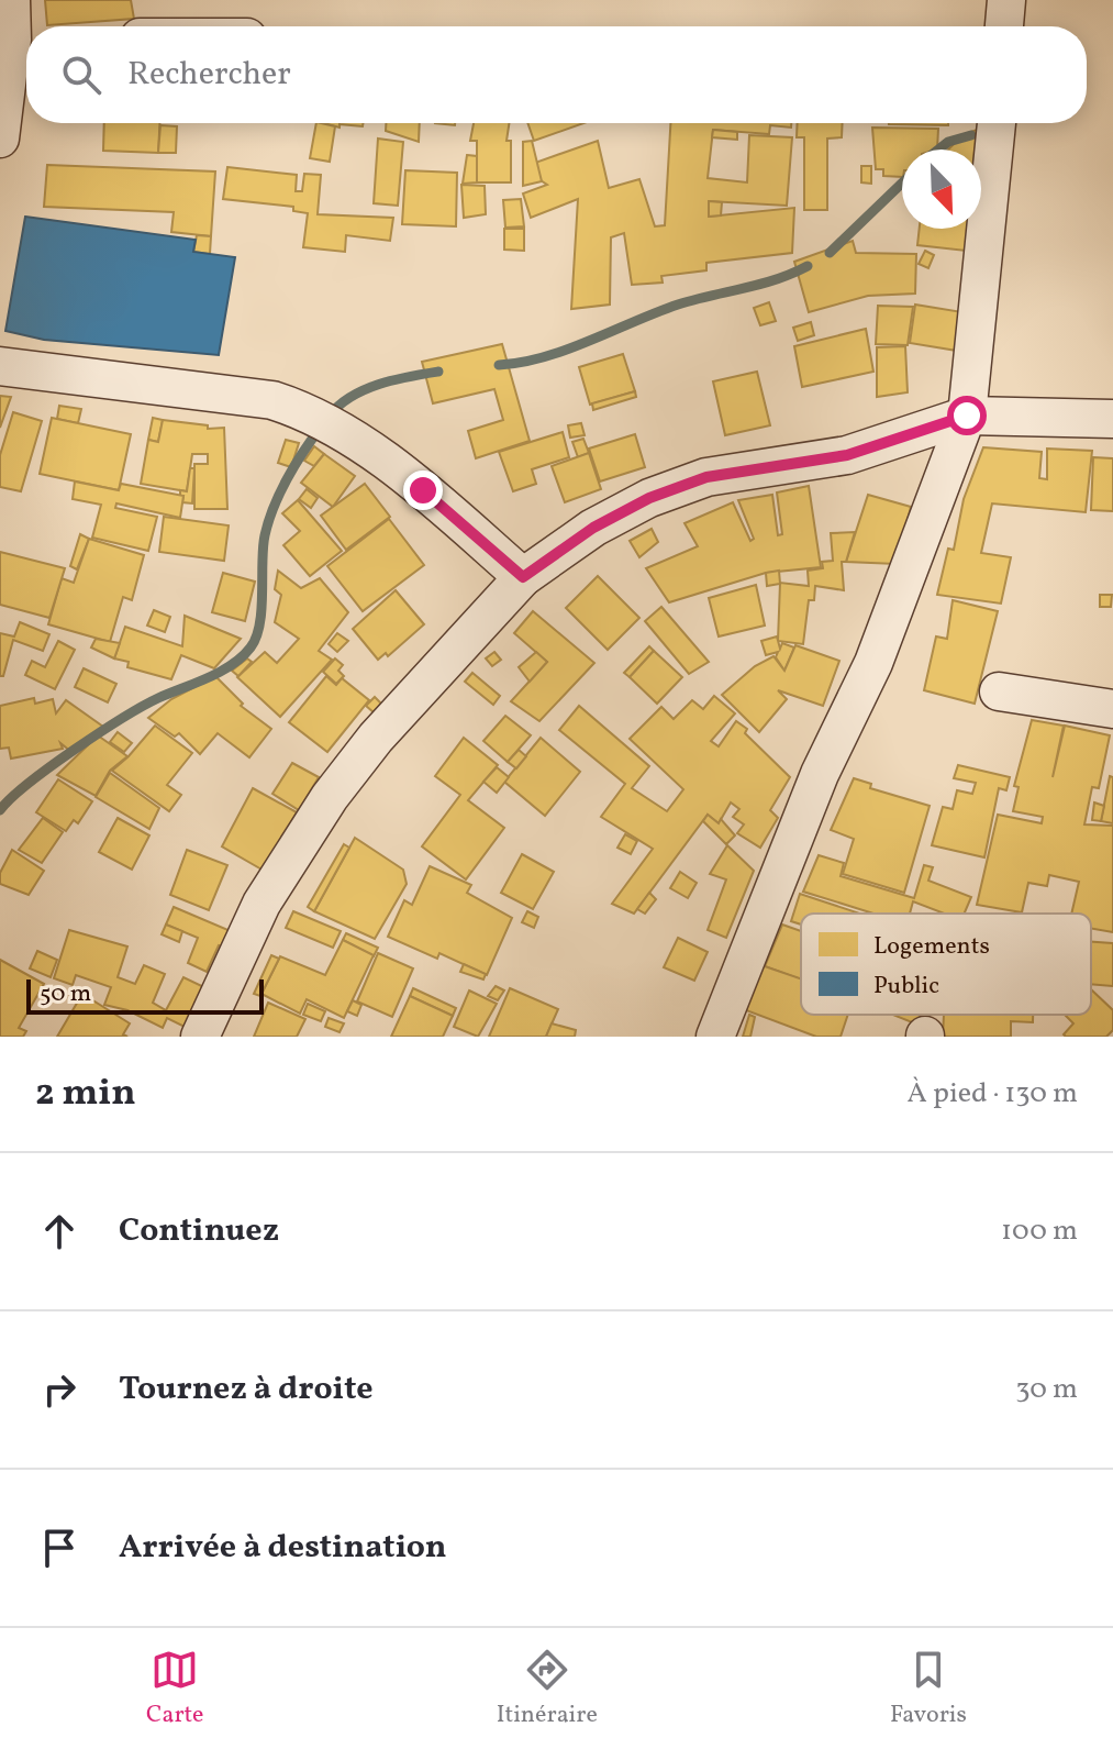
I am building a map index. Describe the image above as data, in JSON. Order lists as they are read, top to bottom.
{
  "legend": ["Logements", "Public"],
  "scale_bar": "50 m",
  "north": "bottom right",
  "page": {
    "search": "Rechercher",
    "scale": "50 m",
    "heading": ["2 min", "À pied · 130 m"],
    "list": [
      ["Continuez", "100 m"],
      ["Tournez à droite", "30 m"],
      "Arrivée à destination"
    ],
    "nav": ["Carte", "Itinéraire", "Favoris"]
  }
}
